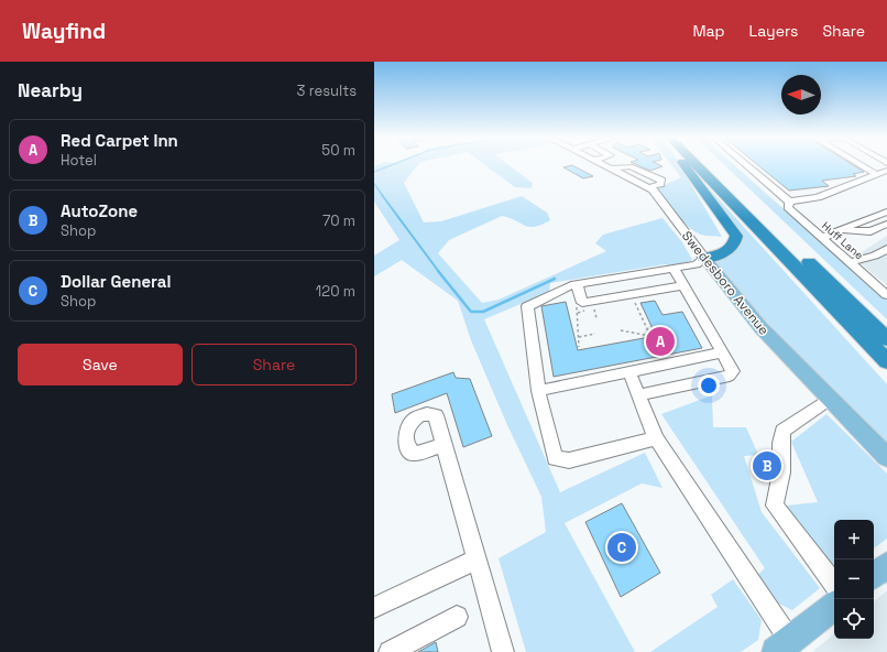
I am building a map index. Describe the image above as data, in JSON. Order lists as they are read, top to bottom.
{
  "streets": {
    "main road": ["Swedesboro Avenue"],
    "street": ["Huff Lane"]
  },
  "north": "left",
  "page": {
    "header": "Wayfind",
    "nav": ["Map", "Layers", "Share"],
    "heading": ["Nearby", "3 results"],
    "list": [
      {
        "mark": "A",
        "name": "Red Carpet Inn",
        "note": "Hotel",
        "value": "50 m"
      },
      {
        "mark": "B",
        "name": "AutoZone",
        "note": "Shop",
        "value": "70 m"
      },
      {
        "mark": "C",
        "name": "Dollar General",
        "note": "Shop",
        "value": "120 m"
      }
    ],
    "pins": ["A", "B", "C"],
    "buttons": ["Save", "Share"],
    "map_buttons": ["+", "−"]
  }
}
